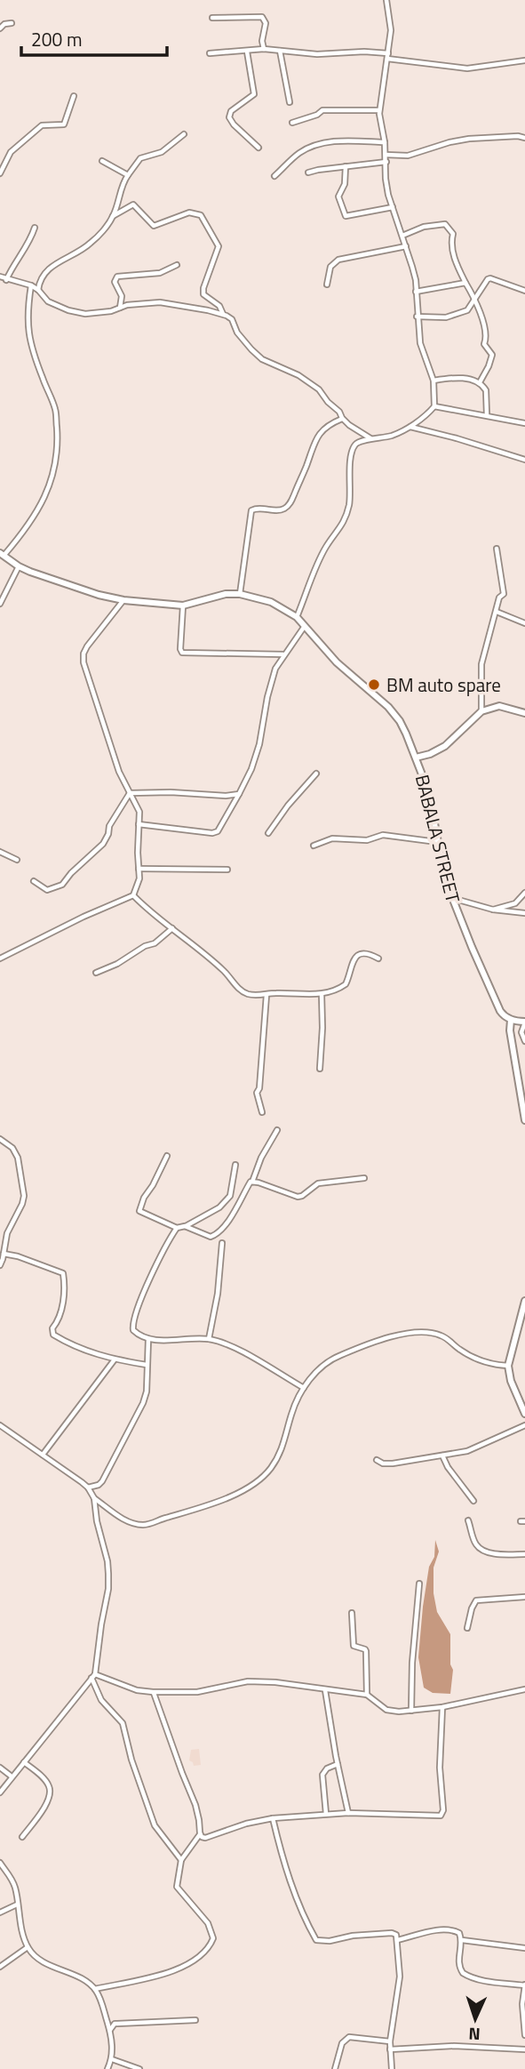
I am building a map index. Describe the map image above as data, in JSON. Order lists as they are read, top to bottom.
{
  "streets": {
    "street": ["BABALA STREET"]
  },
  "places": ["BM auto spare"],
  "scale_bar": "200 m",
  "north": "bottom"
}
